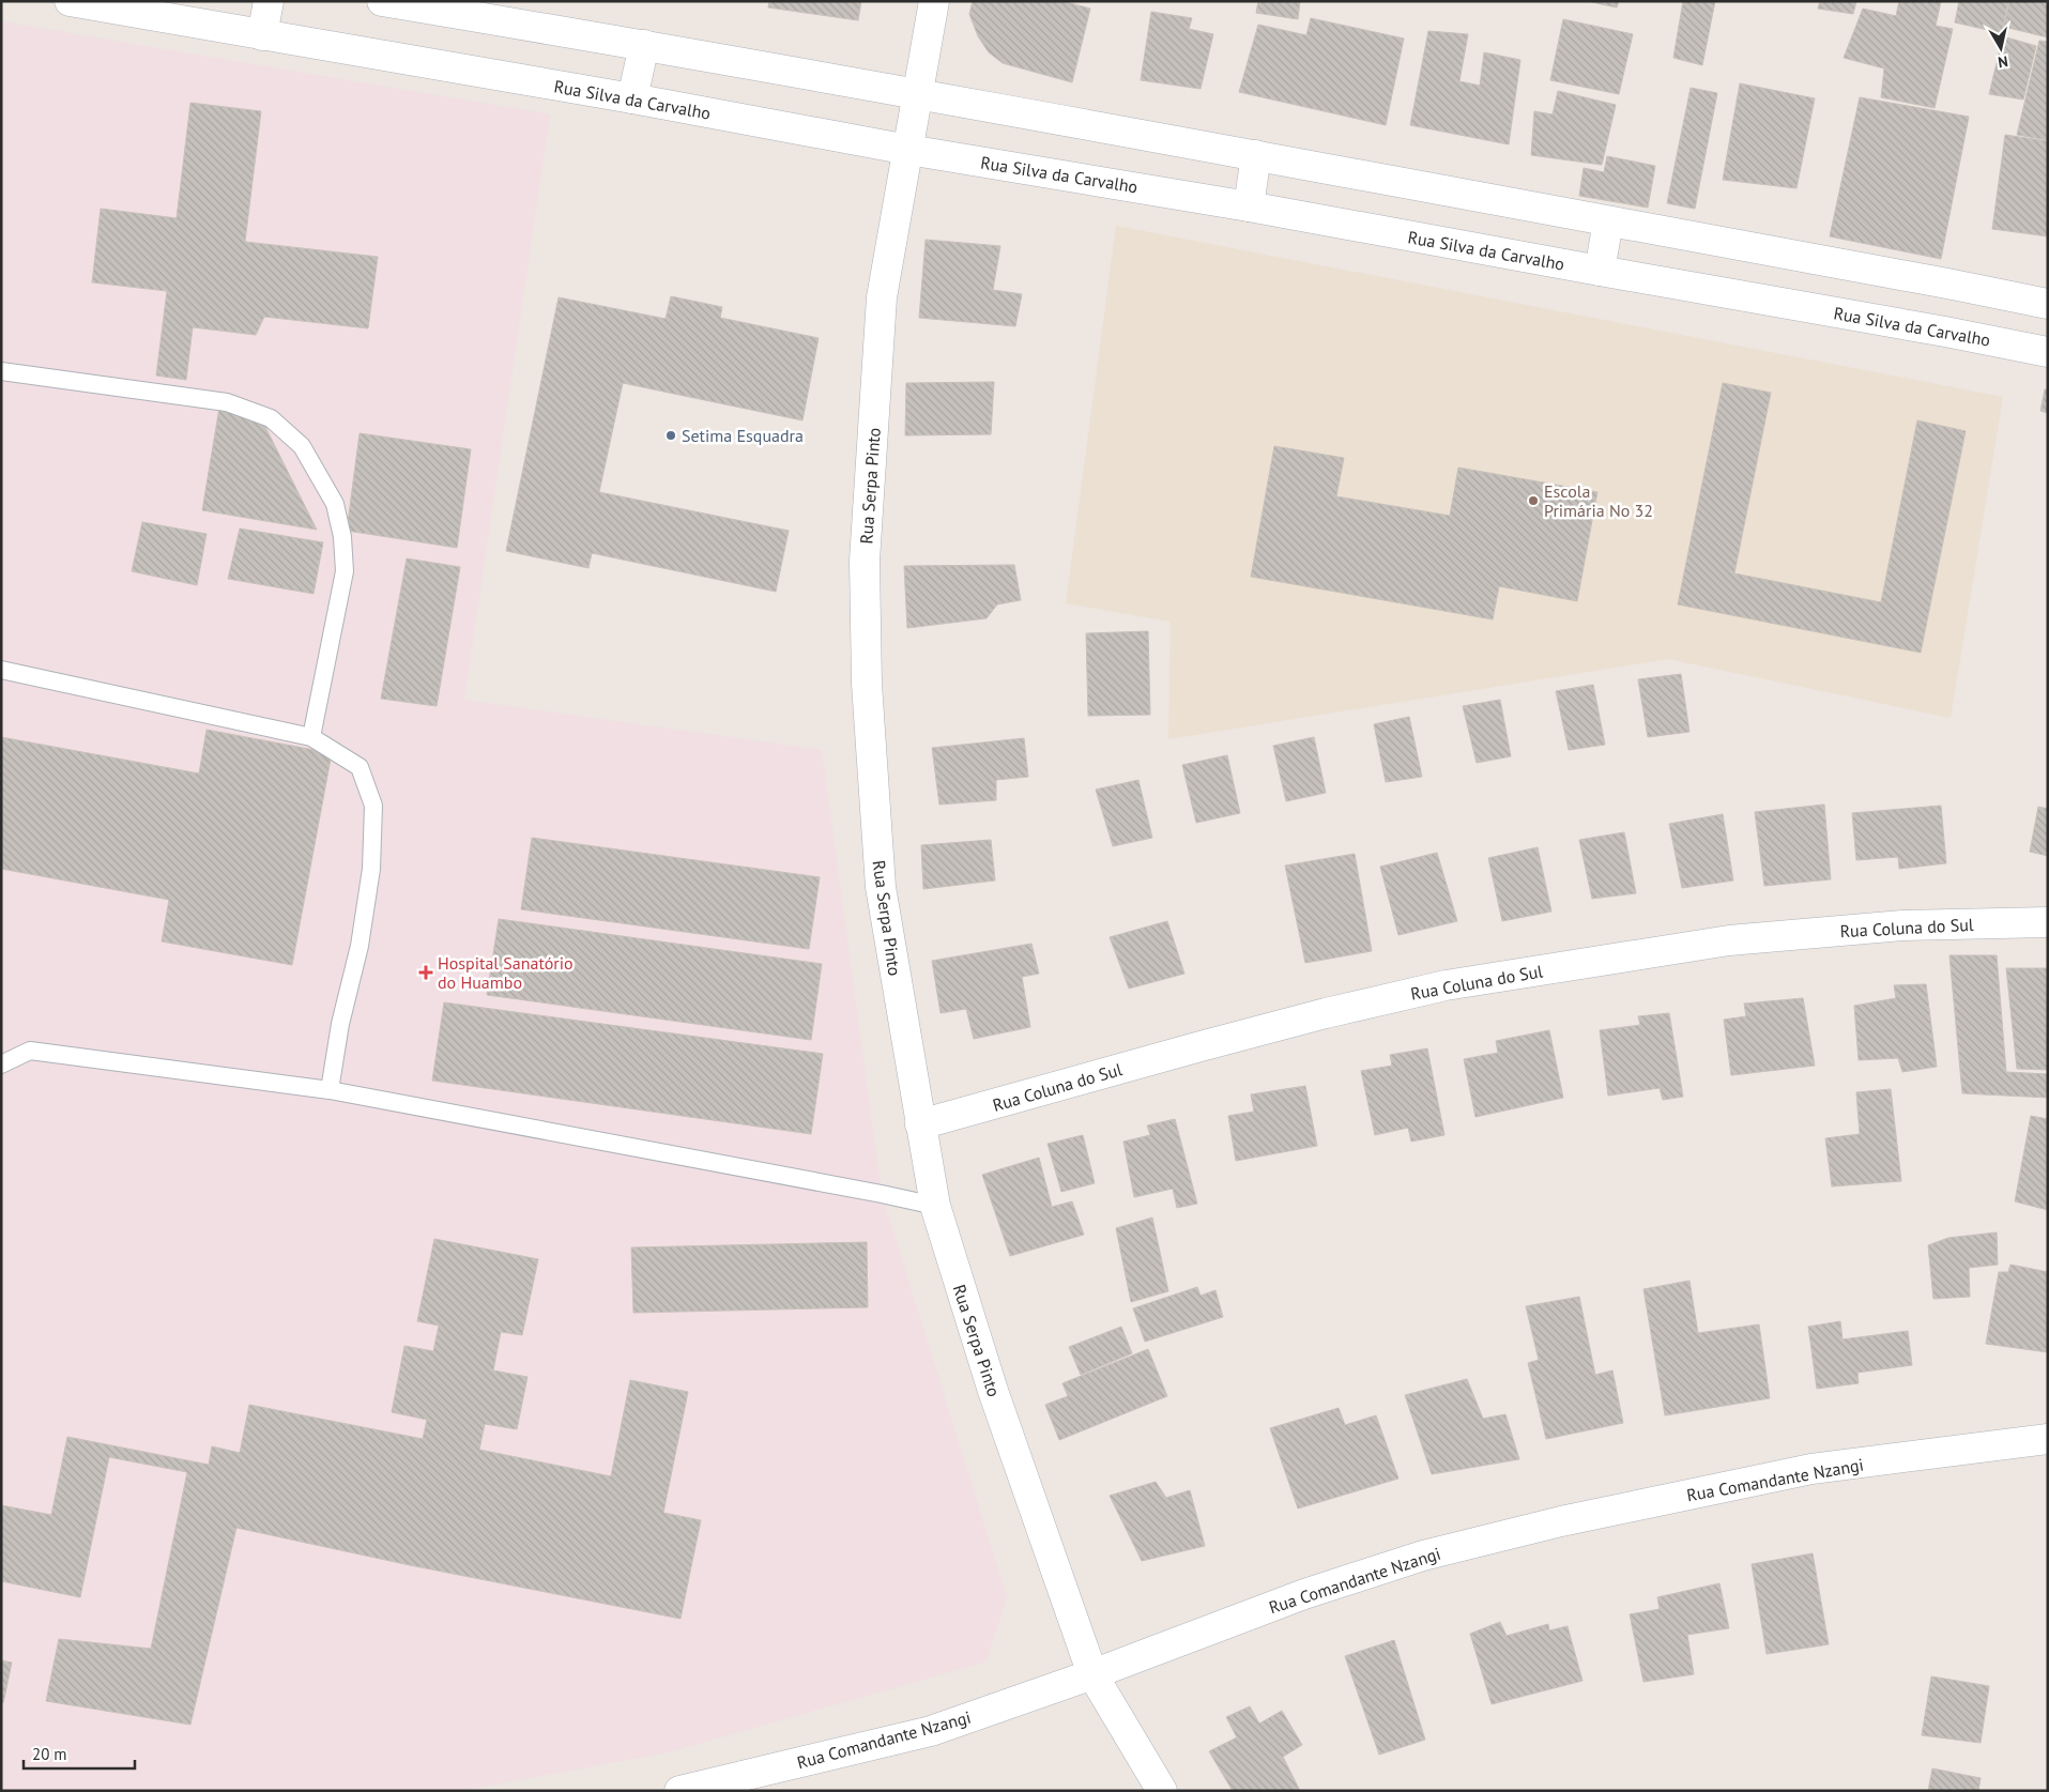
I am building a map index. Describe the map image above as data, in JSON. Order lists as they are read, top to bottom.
{
  "streets": {
    "street": [
      "Rua Silva da Carvalho",
      "Rua Serpa Pinto",
      "Rua Coluna do Sul",
      "Rua Comandante Nzangi"
    ]
  },
  "crossings": [
    ["Rua Silva da Carvalho", "Rua Serpa Pinto"],
    ["Rua Serpa Pinto", "Rua Coluna do Sul"],
    ["Rua Serpa Pinto", "Rua Comandante Nzangi"]
  ],
  "places": {
    "other": ["Setima Esquadra", "Escola Primária No 32"],
    "health": ["Hospital Sanatório do Huambo"]
  },
  "scale_bar": "20 m",
  "north": "bottom"
}
